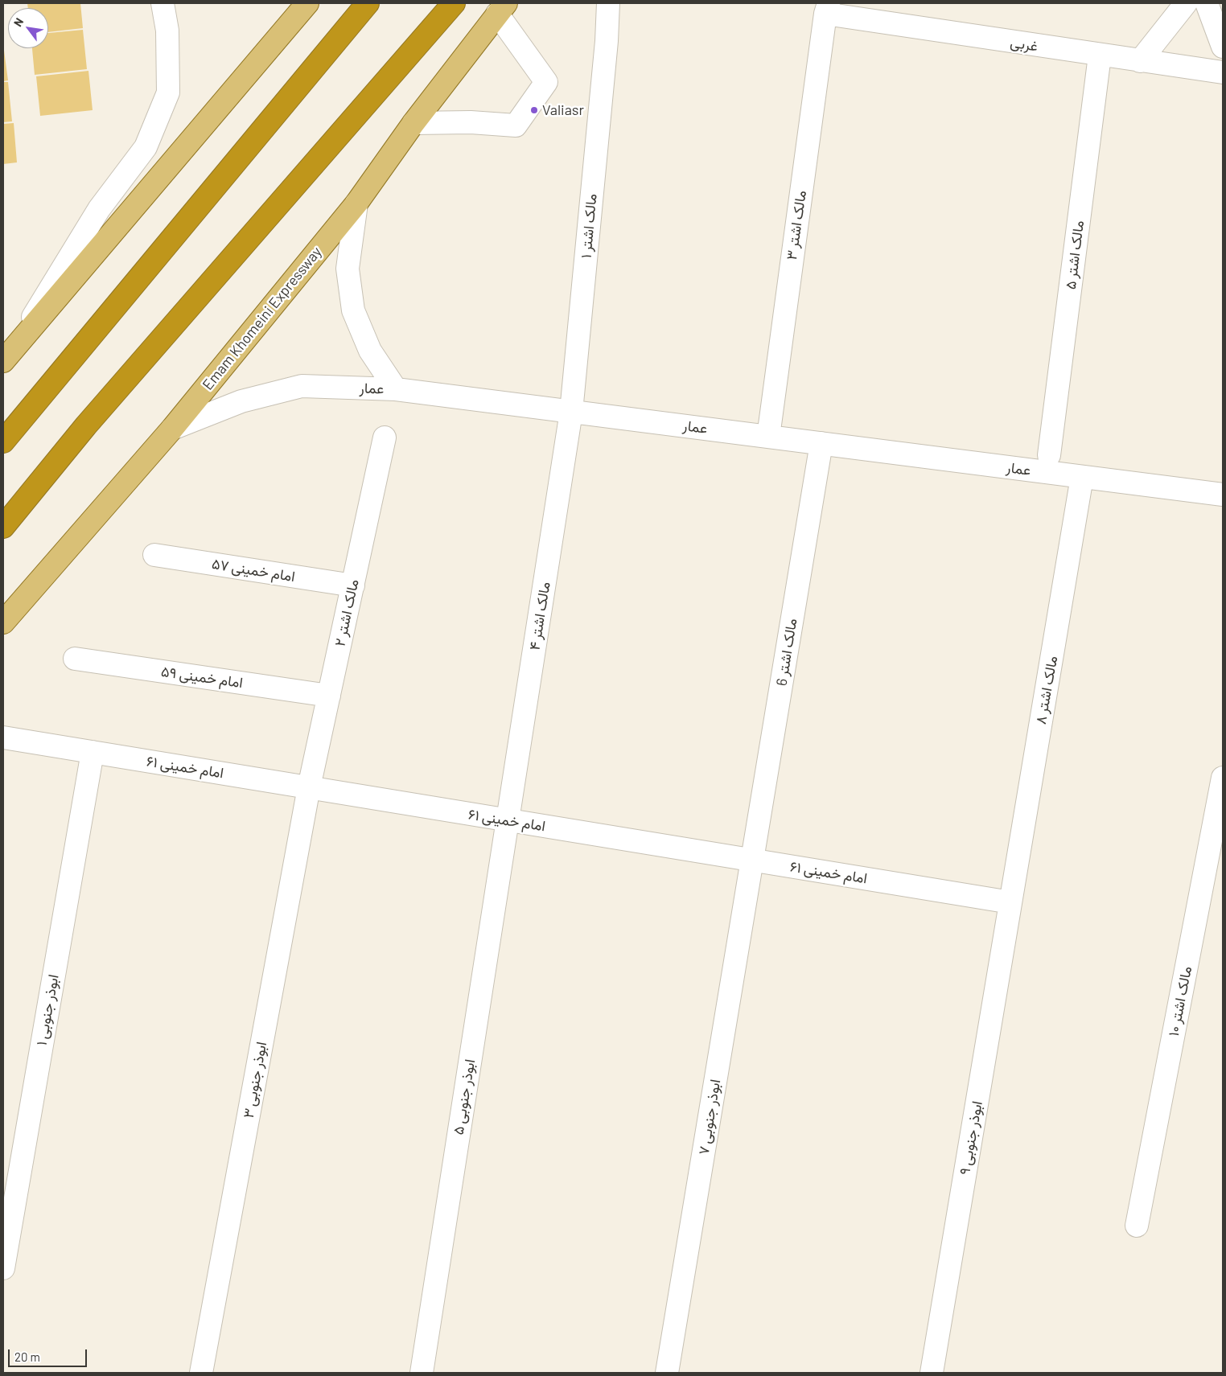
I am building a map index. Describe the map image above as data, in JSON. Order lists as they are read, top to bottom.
{
  "streets": {
    "main road": ["Emam Khomeini Expressway"],
    "street": [
      "غربی",
      "مالک اشتر ۳",
      "مالک اشتر ۱",
      "مالک اشتر ۵",
      "عمار",
      "امام خمینی ۵۷",
      "مالک اشتر ۲",
      "مالک اشتر ۴",
      "مالک اشتر 6",
      "امام خمینی ۵۹",
      "مالک اشتر ۸",
      "امام خمینی ۶۱",
      "مالک اشتر ۱۰",
      "ابوذر جنوبی ۱",
      "ابوذر جنوبی ۳",
      "ابوذر جنوبی ۵",
      "ابوذر جنوبی ۷",
      "ابوذر جنوبی ۹"
    ]
  },
  "crossings": [
    ["غربی", "مالک اشتر ۳"],
    ["غربی", "مالک اشتر ۵"],
    ["مالک اشتر ۳", "عمار"],
    ["مالک اشتر ۱", "عمار"],
    ["مالک اشتر ۱", "مالک اشتر ۴"],
    ["Emam Khomeini Expressway", "عمار"],
    ["عمار", "مالک اشتر ۴"],
    ["عمار", "مالک اشتر 6"],
    ["عمار", "مالک اشتر ۸"],
    ["امام خمینی ۵۷", "مالک اشتر ۲"],
    ["مالک اشتر ۲", "امام خمینی ۵۹"],
    ["مالک اشتر ۲", "امام خمینی ۶۱"],
    ["مالک اشتر ۲", "ابوذر جنوبی ۳"],
    ["مالک اشتر ۴", "امام خمینی ۶۱"],
    ["مالک اشتر ۴", "ابوذر جنوبی ۵"],
    ["مالک اشتر 6", "امام خمینی ۶۱"],
    ["مالک اشتر 6", "ابوذر جنوبی ۷"],
    ["مالک اشتر ۸", "امام خمینی ۶۱"],
    ["مالک اشتر ۸", "ابوذر جنوبی ۹"],
    ["امام خمینی ۶۱", "ابوذر جنوبی ۱"],
    ["امام خمینی ۶۱", "ابوذر جنوبی ۳"],
    ["امام خمینی ۶۱", "ابوذر جنوبی ۵"],
    ["امام خمینی ۶۱", "ابوذر جنوبی ۷"],
    ["امام خمینی ۶۱", "ابوذر جنوبی ۹"]
  ],
  "places": ["Valiasr"],
  "scale_bar": "20 m",
  "north": "top left"
}
